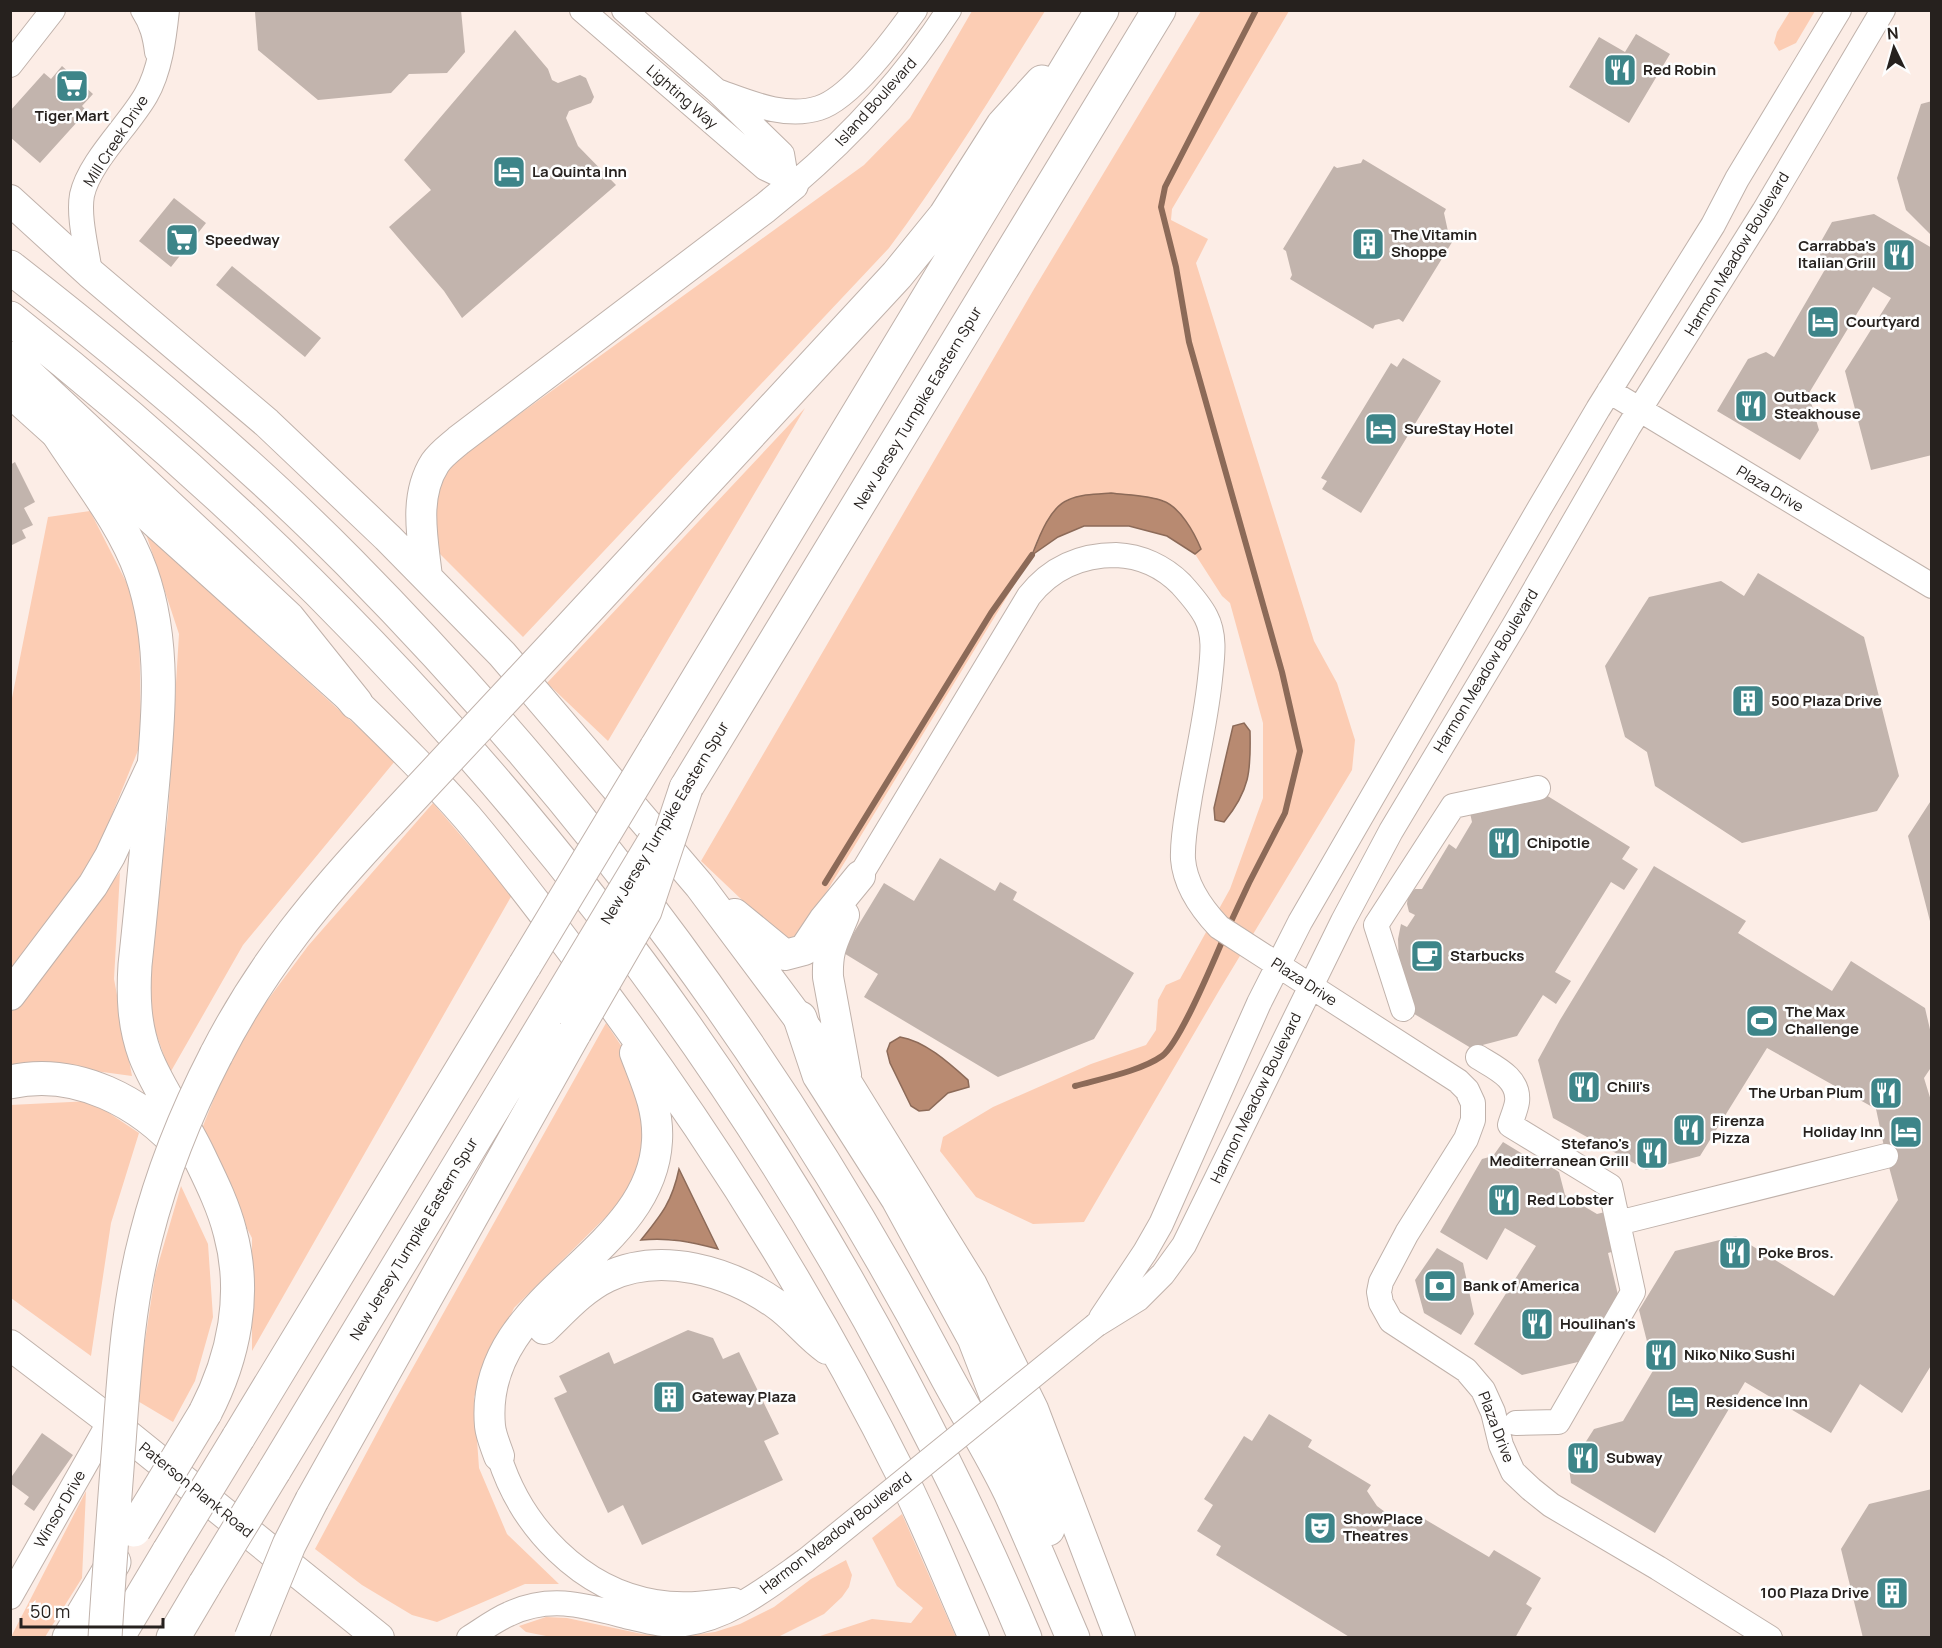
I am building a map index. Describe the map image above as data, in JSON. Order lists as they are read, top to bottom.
{
  "streets": {
    "highway": ["New Jersey Turnpike Eastern Spur"],
    "main road": ["Paterson Plank Road"],
    "street": [
      "Lighting Way",
      "Island Boulevard",
      "Mill Creek Drive",
      "Harmon Meadow Boulevard",
      "Plaza Drive",
      "Winsor Drive"
    ]
  },
  "crossings": [
    ["Lighting Way", "Island Boulevard"],
    ["Harmon Meadow Boulevard", "Plaza Drive"],
    ["Paterson Plank Road", "Winsor Drive"]
  ],
  "places": {
    "restaurant": [
      "Red Robin",
      "Carrabba's Italian Grill",
      "Outback Steakhouse",
      "Chipotle",
      "Chili's",
      "The Urban Plum",
      "Firenza Pizza",
      "Stefano's Mediterranean Grill",
      "Red Lobster",
      "Poke Bros.",
      "Houlihan's",
      "Niko Niko Sushi",
      "Subway"
    ],
    "supermarket": ["Tiger Mart", "Speedway"],
    "hotel": [
      "La Quinta Inn",
      "Courtyard",
      "SureStay Hotel",
      "Holiday Inn",
      "Residence Inn"
    ],
    "building": [
      "The Vitamin Shoppe",
      "500 Plaza Drive",
      "Gateway Plaza",
      "100 Plaza Drive"
    ],
    "cafe": ["Starbucks"],
    "sports": ["The Max Challenge"],
    "bank": ["Bank of America"],
    "theatre": ["ShowPlace Theatres"]
  },
  "scale_bar": "50 m",
  "north": "top"
}
